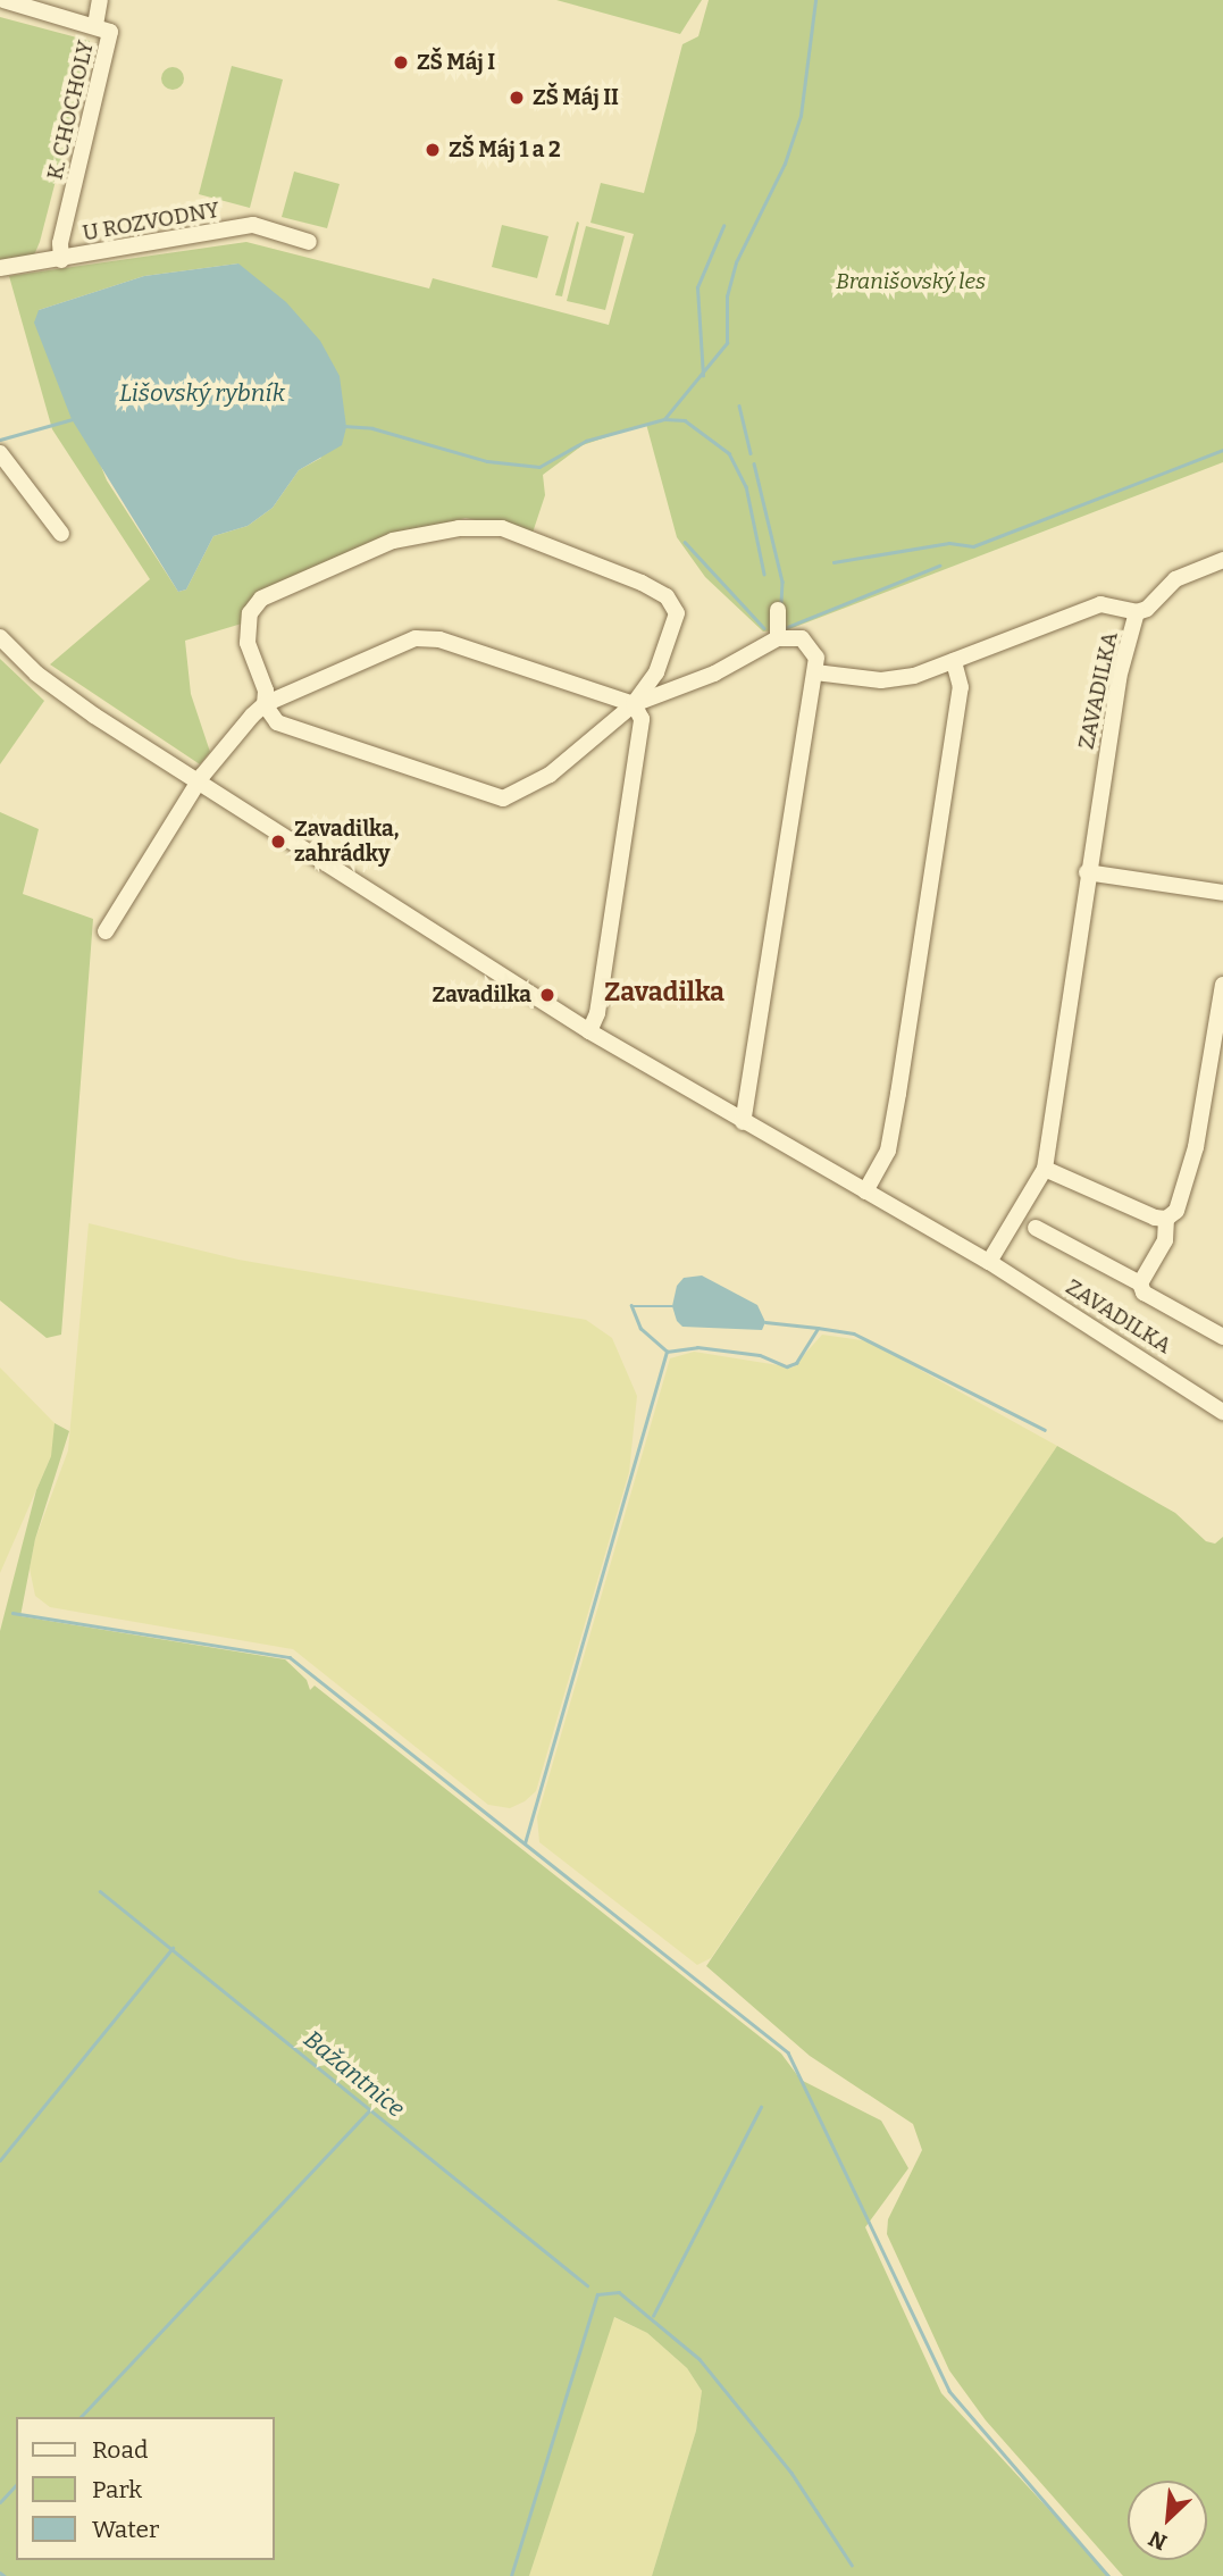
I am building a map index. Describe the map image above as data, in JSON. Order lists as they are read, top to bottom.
{
  "streets": {
    "street": ["K. CHOCHOLY", "U ROZVODNY", "ZAVADILKA"]
  },
  "crossings": [
    ["K. CHOCHOLY", "U ROZVODNY"]
  ],
  "districts": ["Zavadilka"],
  "water": ["Lišovský rybník", "Bažantnice"],
  "parks": ["Branišovský les"],
  "places": [
    "ZŠ Máj I",
    "ZŠ Máj II",
    "ZŠ Máj 1 a 2",
    "Zavadilka, zahrádky",
    "Zavadilka"
  ],
  "legend": ["Road", "Park", "Water"],
  "north": "bottom left"
}
